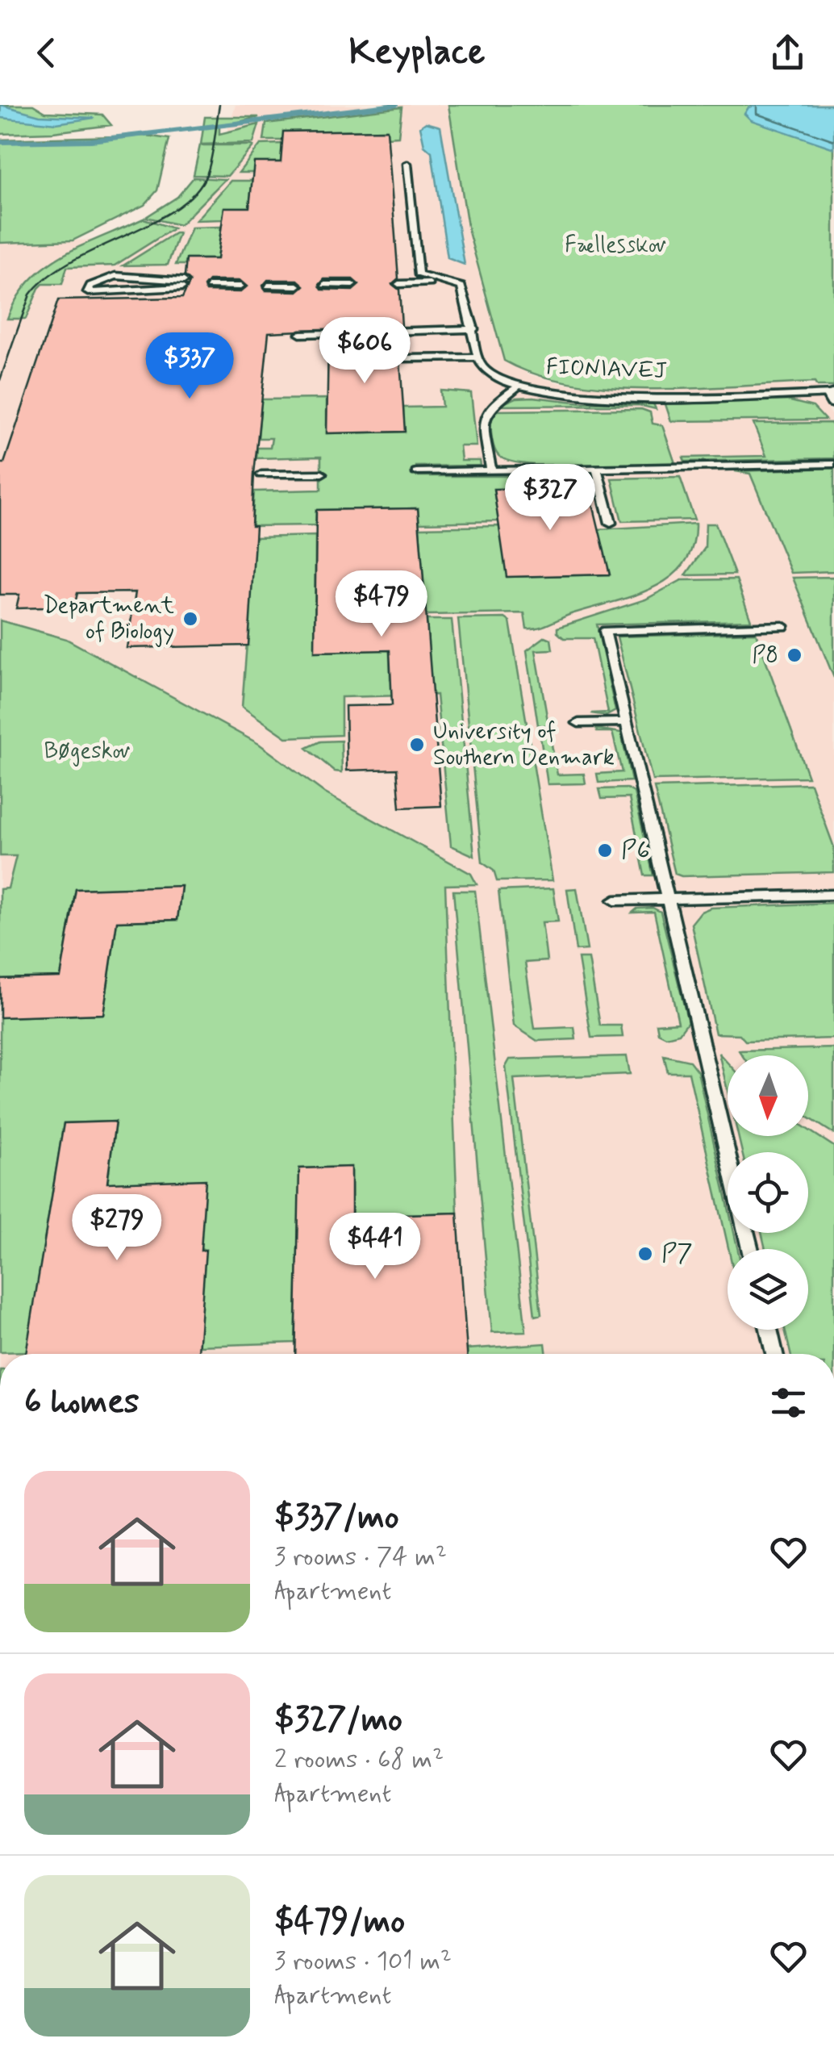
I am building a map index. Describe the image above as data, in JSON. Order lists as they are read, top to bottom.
{
  "streets": {
    "lane": ["FIONIAVEJ"]
  },
  "parks": ["Fællesskov", "Bøgeskov"],
  "places": [
    "Department of Biology",
    "P8",
    "University of Southern Denmark",
    "P6",
    "P7"
  ],
  "north": "bottom",
  "page": {
    "header": "Keyplace",
    "price": [
      "$606",
      "$337",
      "$327",
      "$479",
      "$279",
      "$441"
    ],
    "heading": "6 homes",
    "list": [
      {
        "name": "$337/mo",
        "note": "3 rooms · 74 m² · Apartment"
      },
      {
        "name": "$327/mo",
        "note": "2 rooms · 68 m² · Apartment"
      },
      {
        "name": "$479/mo",
        "note": "3 rooms · 101 m² · Apartment"
      }
    ]
  }
}
